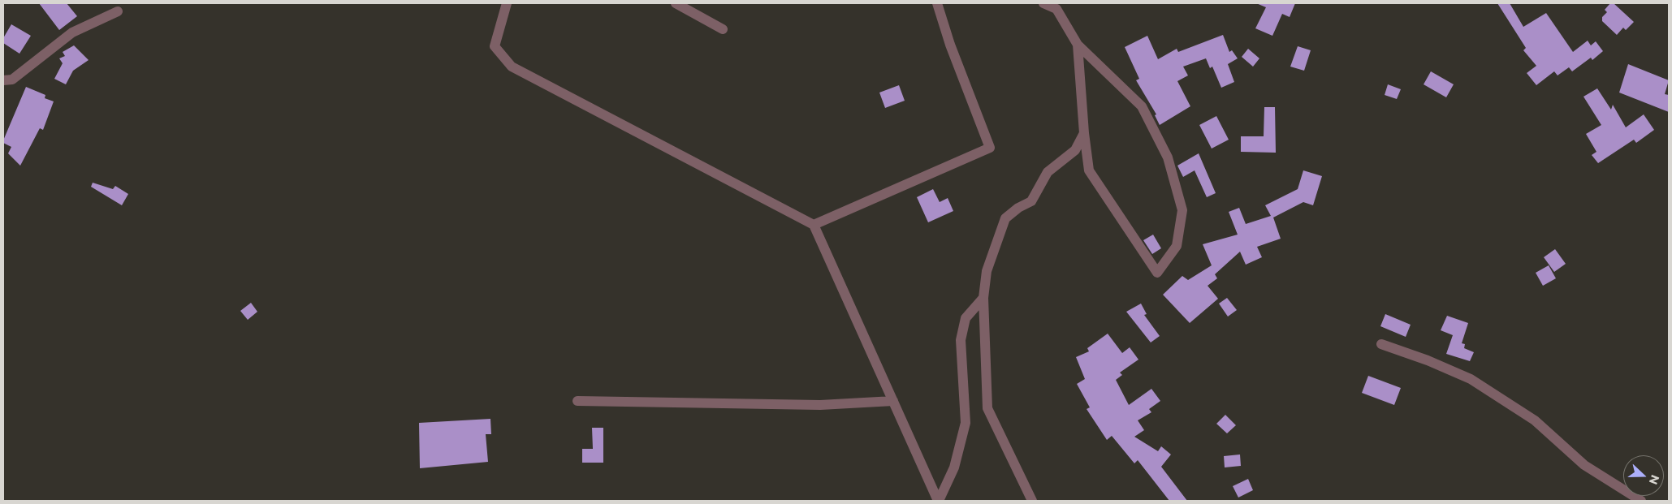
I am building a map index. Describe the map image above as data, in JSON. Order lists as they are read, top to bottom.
{
  "north": "right"
}
